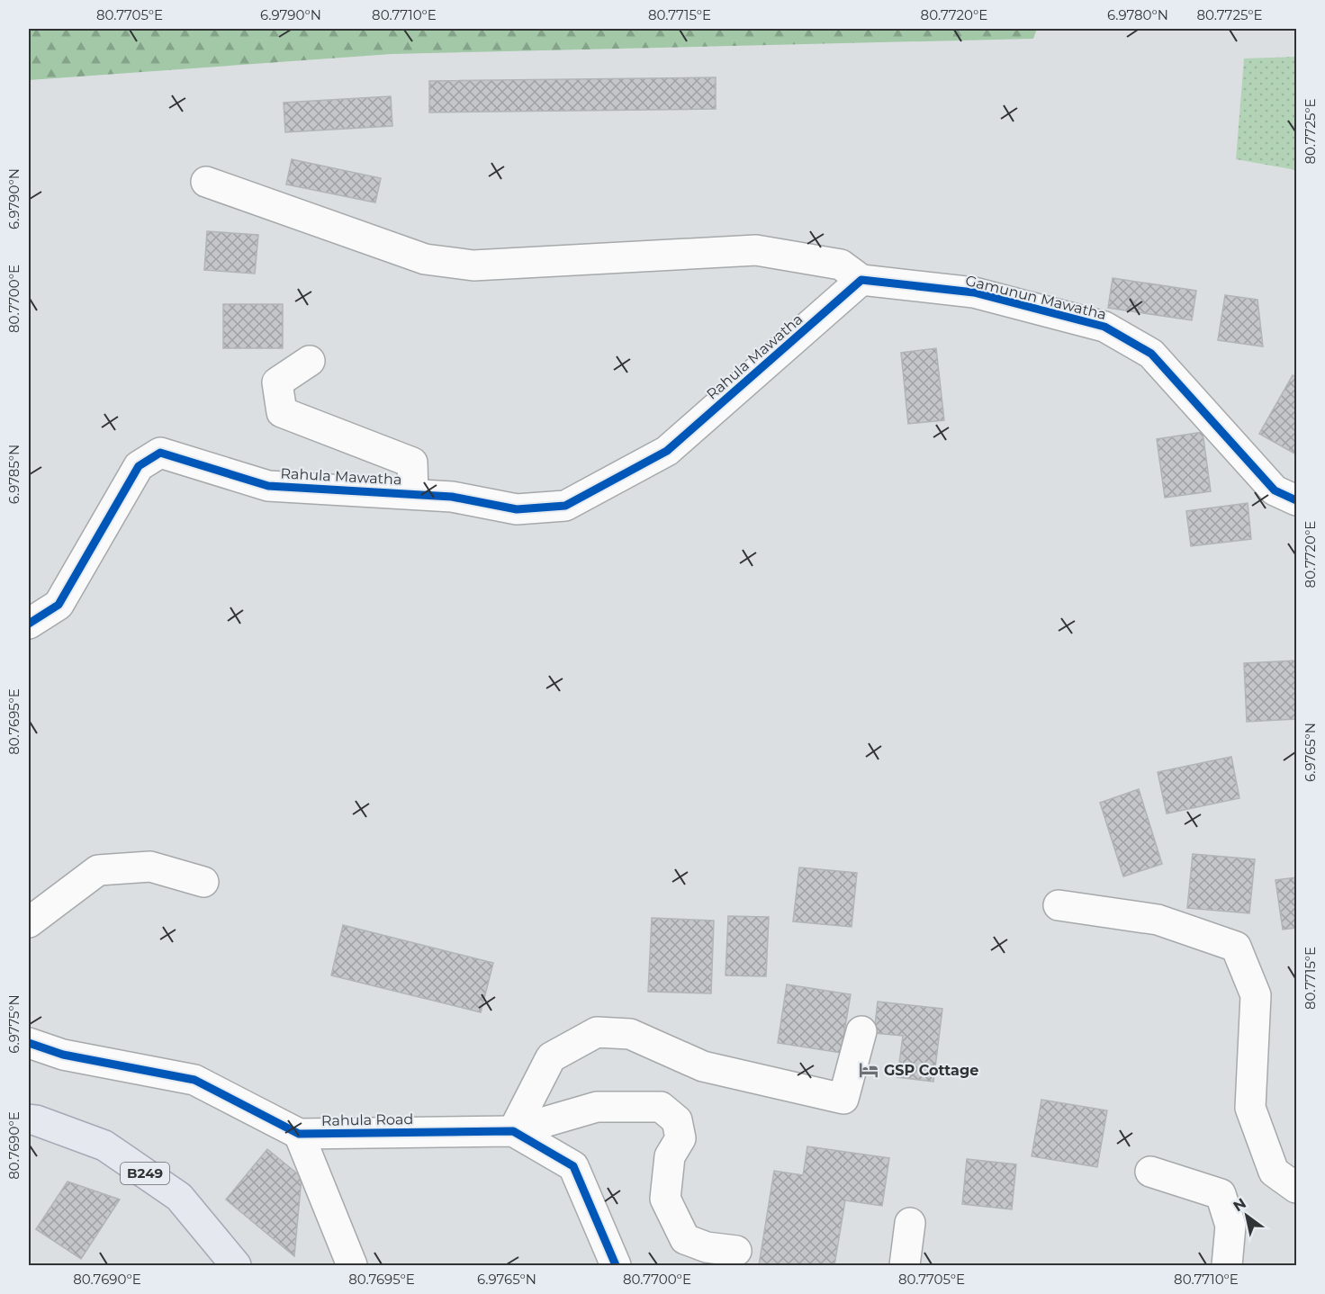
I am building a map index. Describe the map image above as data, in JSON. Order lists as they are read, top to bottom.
{
  "streets": {
    "main road": ["B249"],
    "street": ["Gamunun Mawatha", "Rahula Mawatha", "Rahula Road"]
  },
  "crossings": [
    ["Gamunun Mawatha", "Rahula Mawatha"]
  ],
  "places": {
    "hotel": ["GSP Cottage"]
  },
  "north": "top left",
  "coordinates": [
    "80.7705°E",
    "6.9790°N",
    "80.7710°E",
    "80.7715°E",
    "80.7720°E",
    "6.9780°N",
    "80.7725°E",
    "80.7700°E",
    "6.9785°N",
    "80.7695°E",
    "6.9765°N",
    "6.9775°N",
    "80.7690°E"
  ]
}
